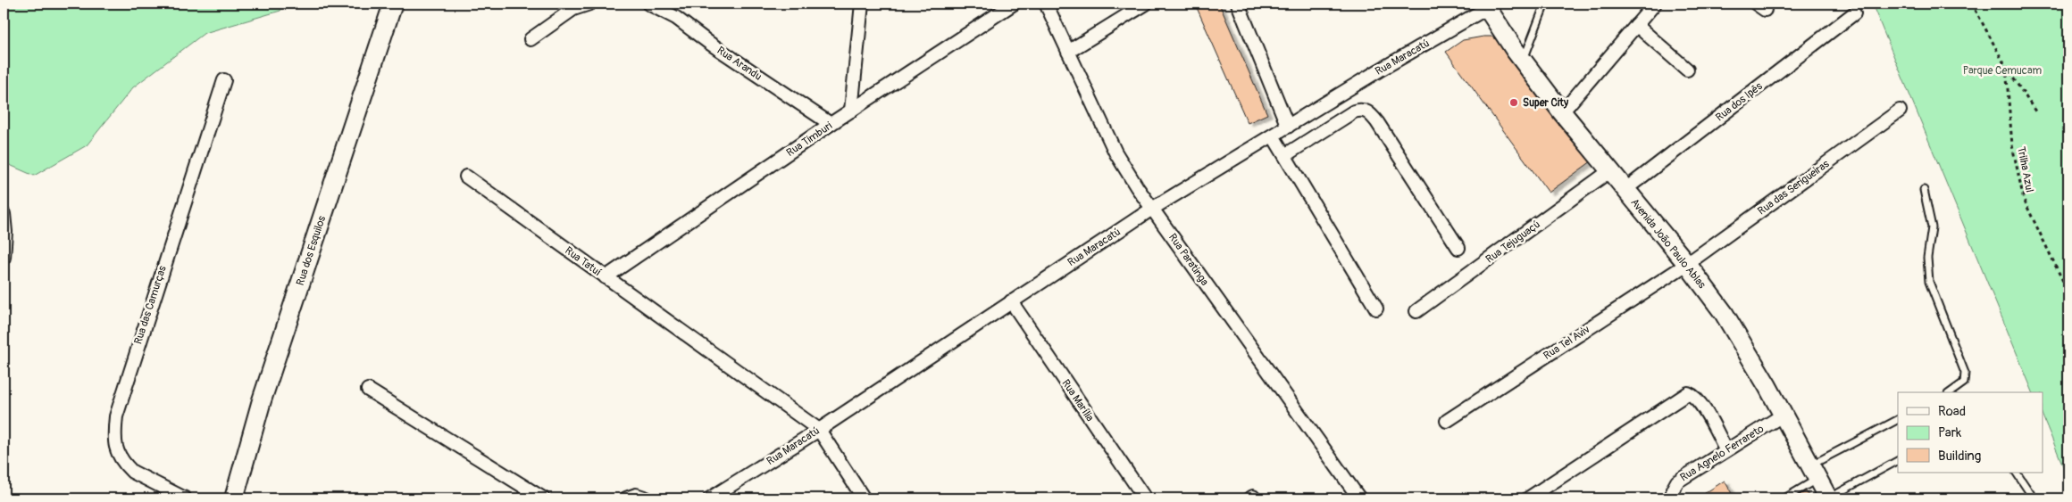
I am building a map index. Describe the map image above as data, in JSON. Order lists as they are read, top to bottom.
{
  "streets": {
    "street": [
      "Rua Maracatú",
      "Rua Arandu",
      "Rua dos Ipês",
      "Rua Timburi",
      "Rua das Serigueiras",
      "Rua Tejuguaçú",
      "Avenida João Paulo Ablas",
      "Rua dos Esquilos",
      "Rua Paratinga",
      "Rua Tatuí",
      "Rua das Camurças",
      "Rua Tel Aviv",
      "Rua Marília",
      "Rua Agnelo Ferrareto"
    ],
    "path": ["Trilha Azul"]
  },
  "crossings": [
    ["Rua Maracatú", "Avenida João Paulo Ablas"],
    ["Rua Maracatú", "Rua Paratinga"],
    ["Rua Maracatú", "Rua Tatuí"],
    ["Rua Maracatú", "Rua Marília"],
    ["Rua Arandu", "Rua Timburi"],
    ["Rua dos Ipês", "Avenida João Paulo Ablas"],
    ["Rua Timburi", "Rua Tatuí"],
    ["Rua das Serigueiras", "Avenida João Paulo Ablas"],
    ["Rua das Serigueiras", "Rua Tel Aviv"],
    ["Rua Tejuguaçú", "Avenida João Paulo Ablas"],
    ["Avenida João Paulo Ablas", "Rua Tel Aviv"],
    ["Avenida João Paulo Ablas", "Rua Agnelo Ferrareto"]
  ],
  "parks": ["Parque Cemucam"],
  "places": ["Super City"],
  "legend": ["Road", "Park", "Building"]
}
